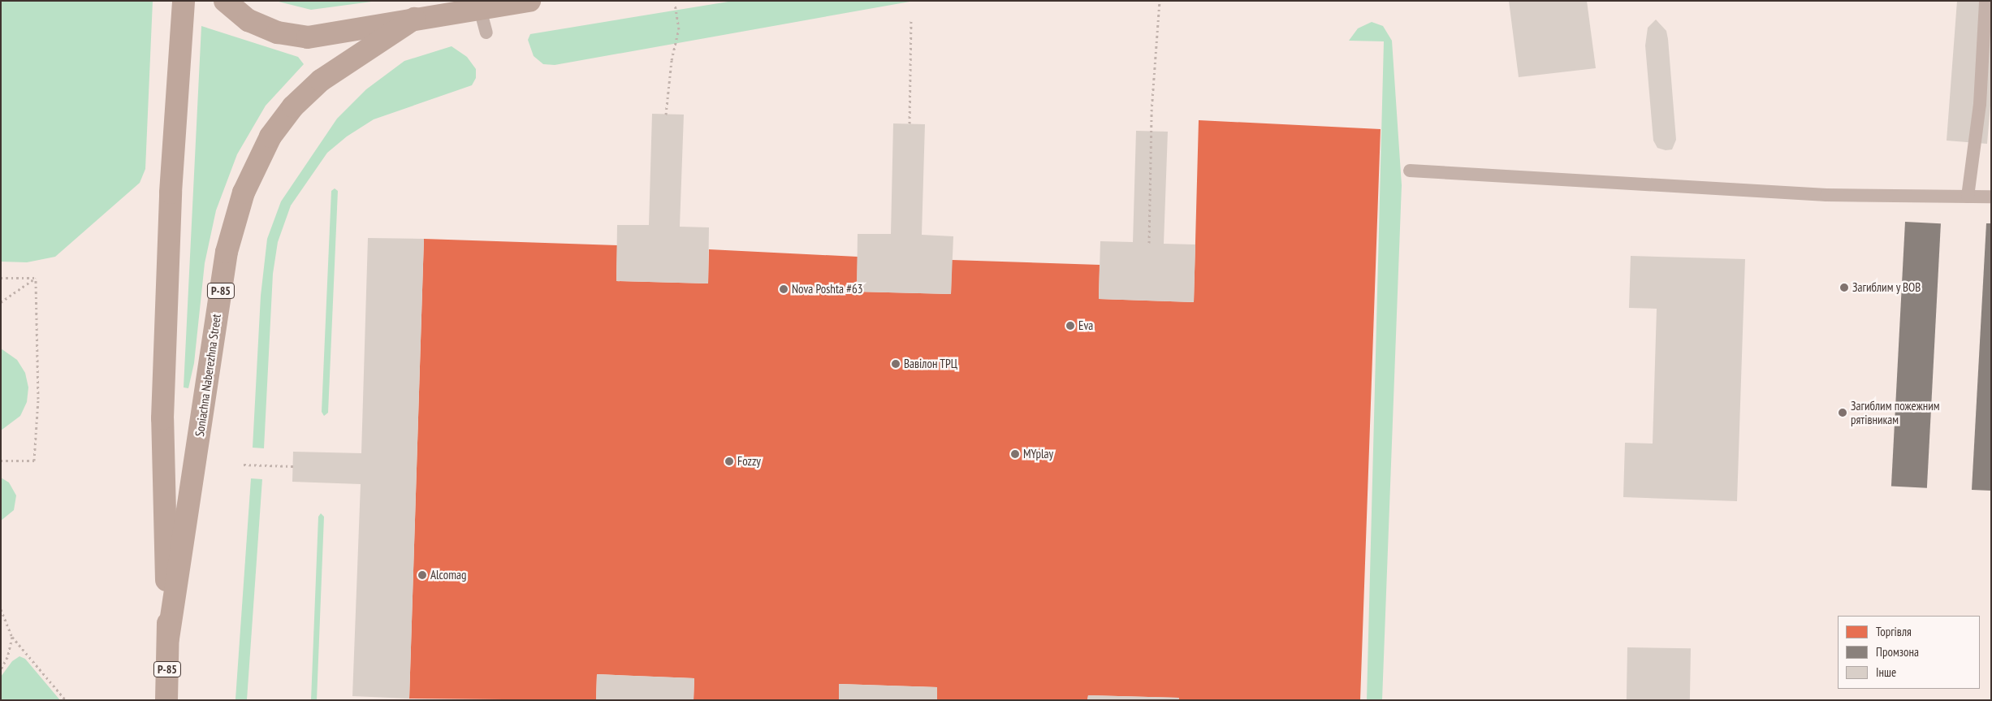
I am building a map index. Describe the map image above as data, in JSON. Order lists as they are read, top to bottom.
{
  "streets": {
    "main road": ["Р-85", "Soniachna Naberezhna Street"]
  },
  "crossings": [
    ["Р-85", "Soniachna Naberezhna Street"]
  ],
  "places": [
    "Загиблим у ВОВ",
    "Nova Poshta #63",
    "Eva",
    "Вавілон ТРЦ",
    "Загиблим пожежним рятiвникам",
    "MYplay",
    "Fozzy",
    "Alcomag"
  ],
  "legend": ["Торгівля", "Промзона", "Інше"]
}
